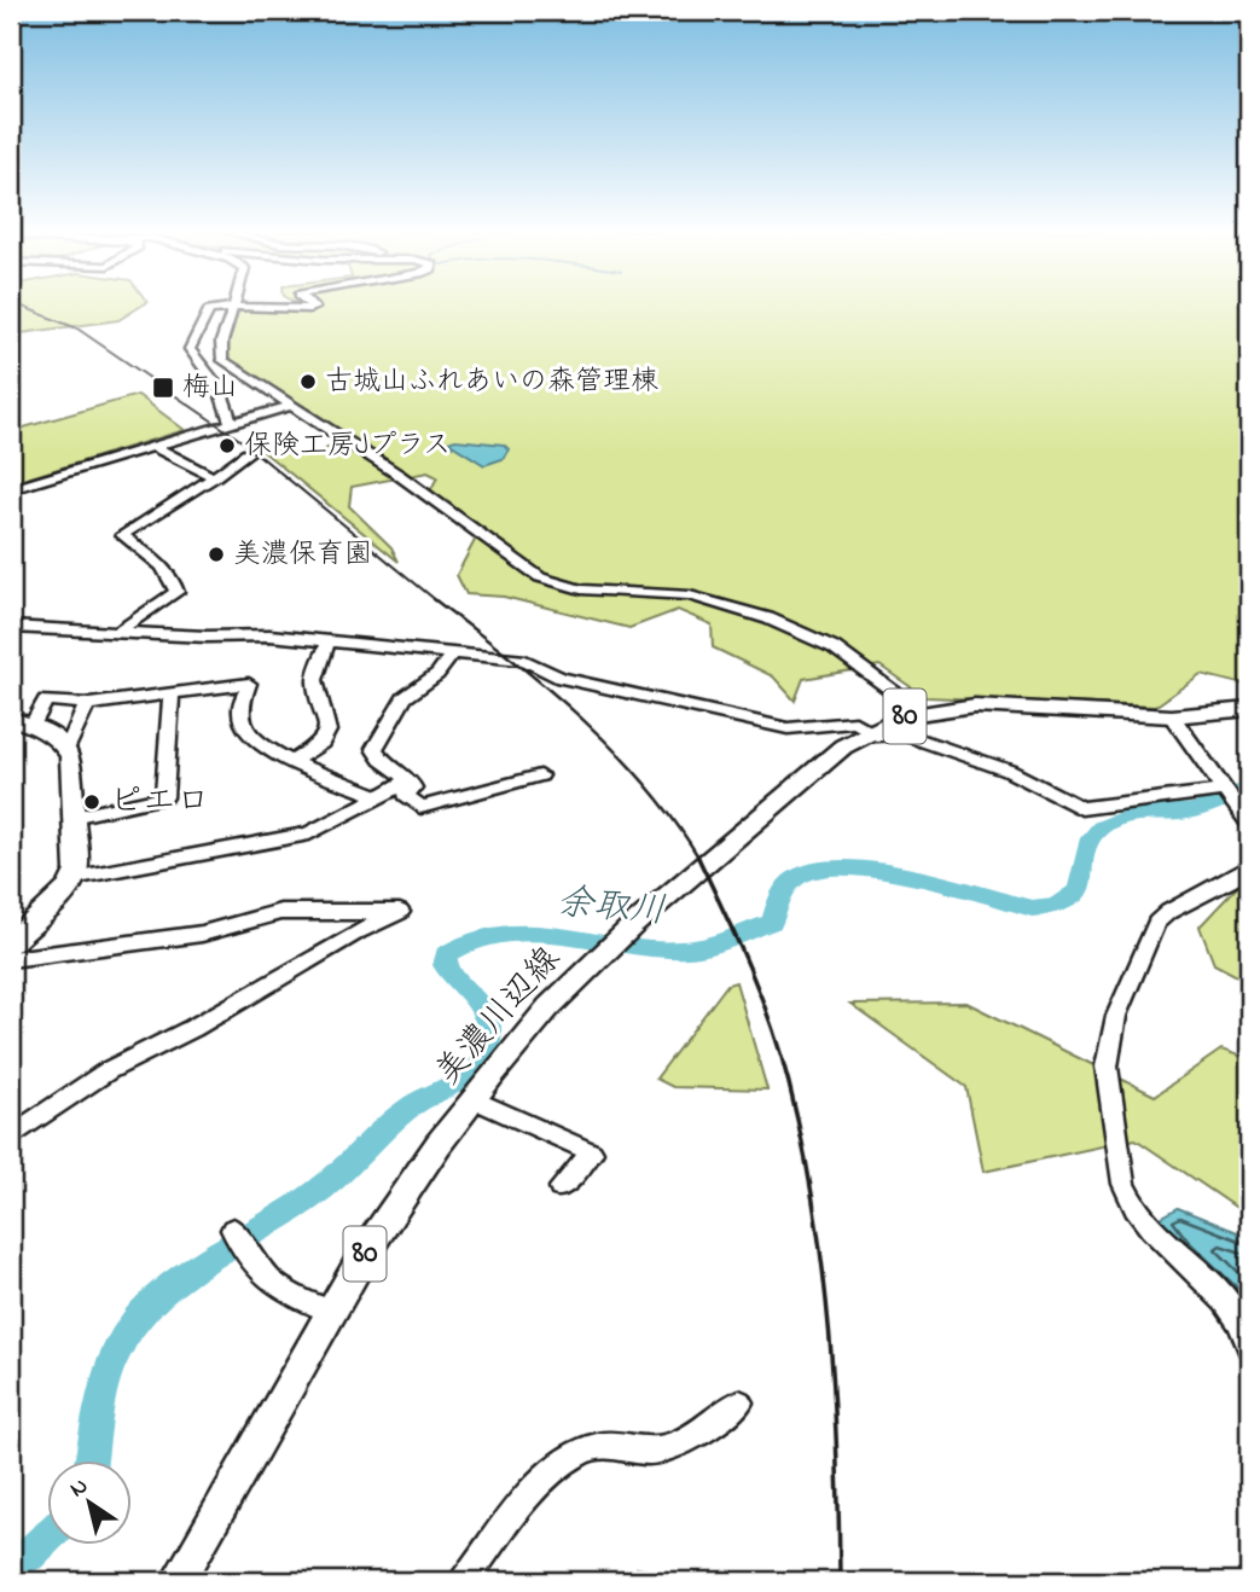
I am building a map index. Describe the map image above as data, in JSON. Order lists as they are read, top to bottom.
{
  "streets": {
    "main road": ["80", "美濃川辺線"]
  },
  "water": ["余取川"],
  "places": {
    "other": [
      "古城山ふれあいの森管理棟",
      "保険工房Jプラス",
      "美濃保育園",
      "ピエロ"
    ],
    "transit": ["梅山"]
  },
  "north": "top left"
}
